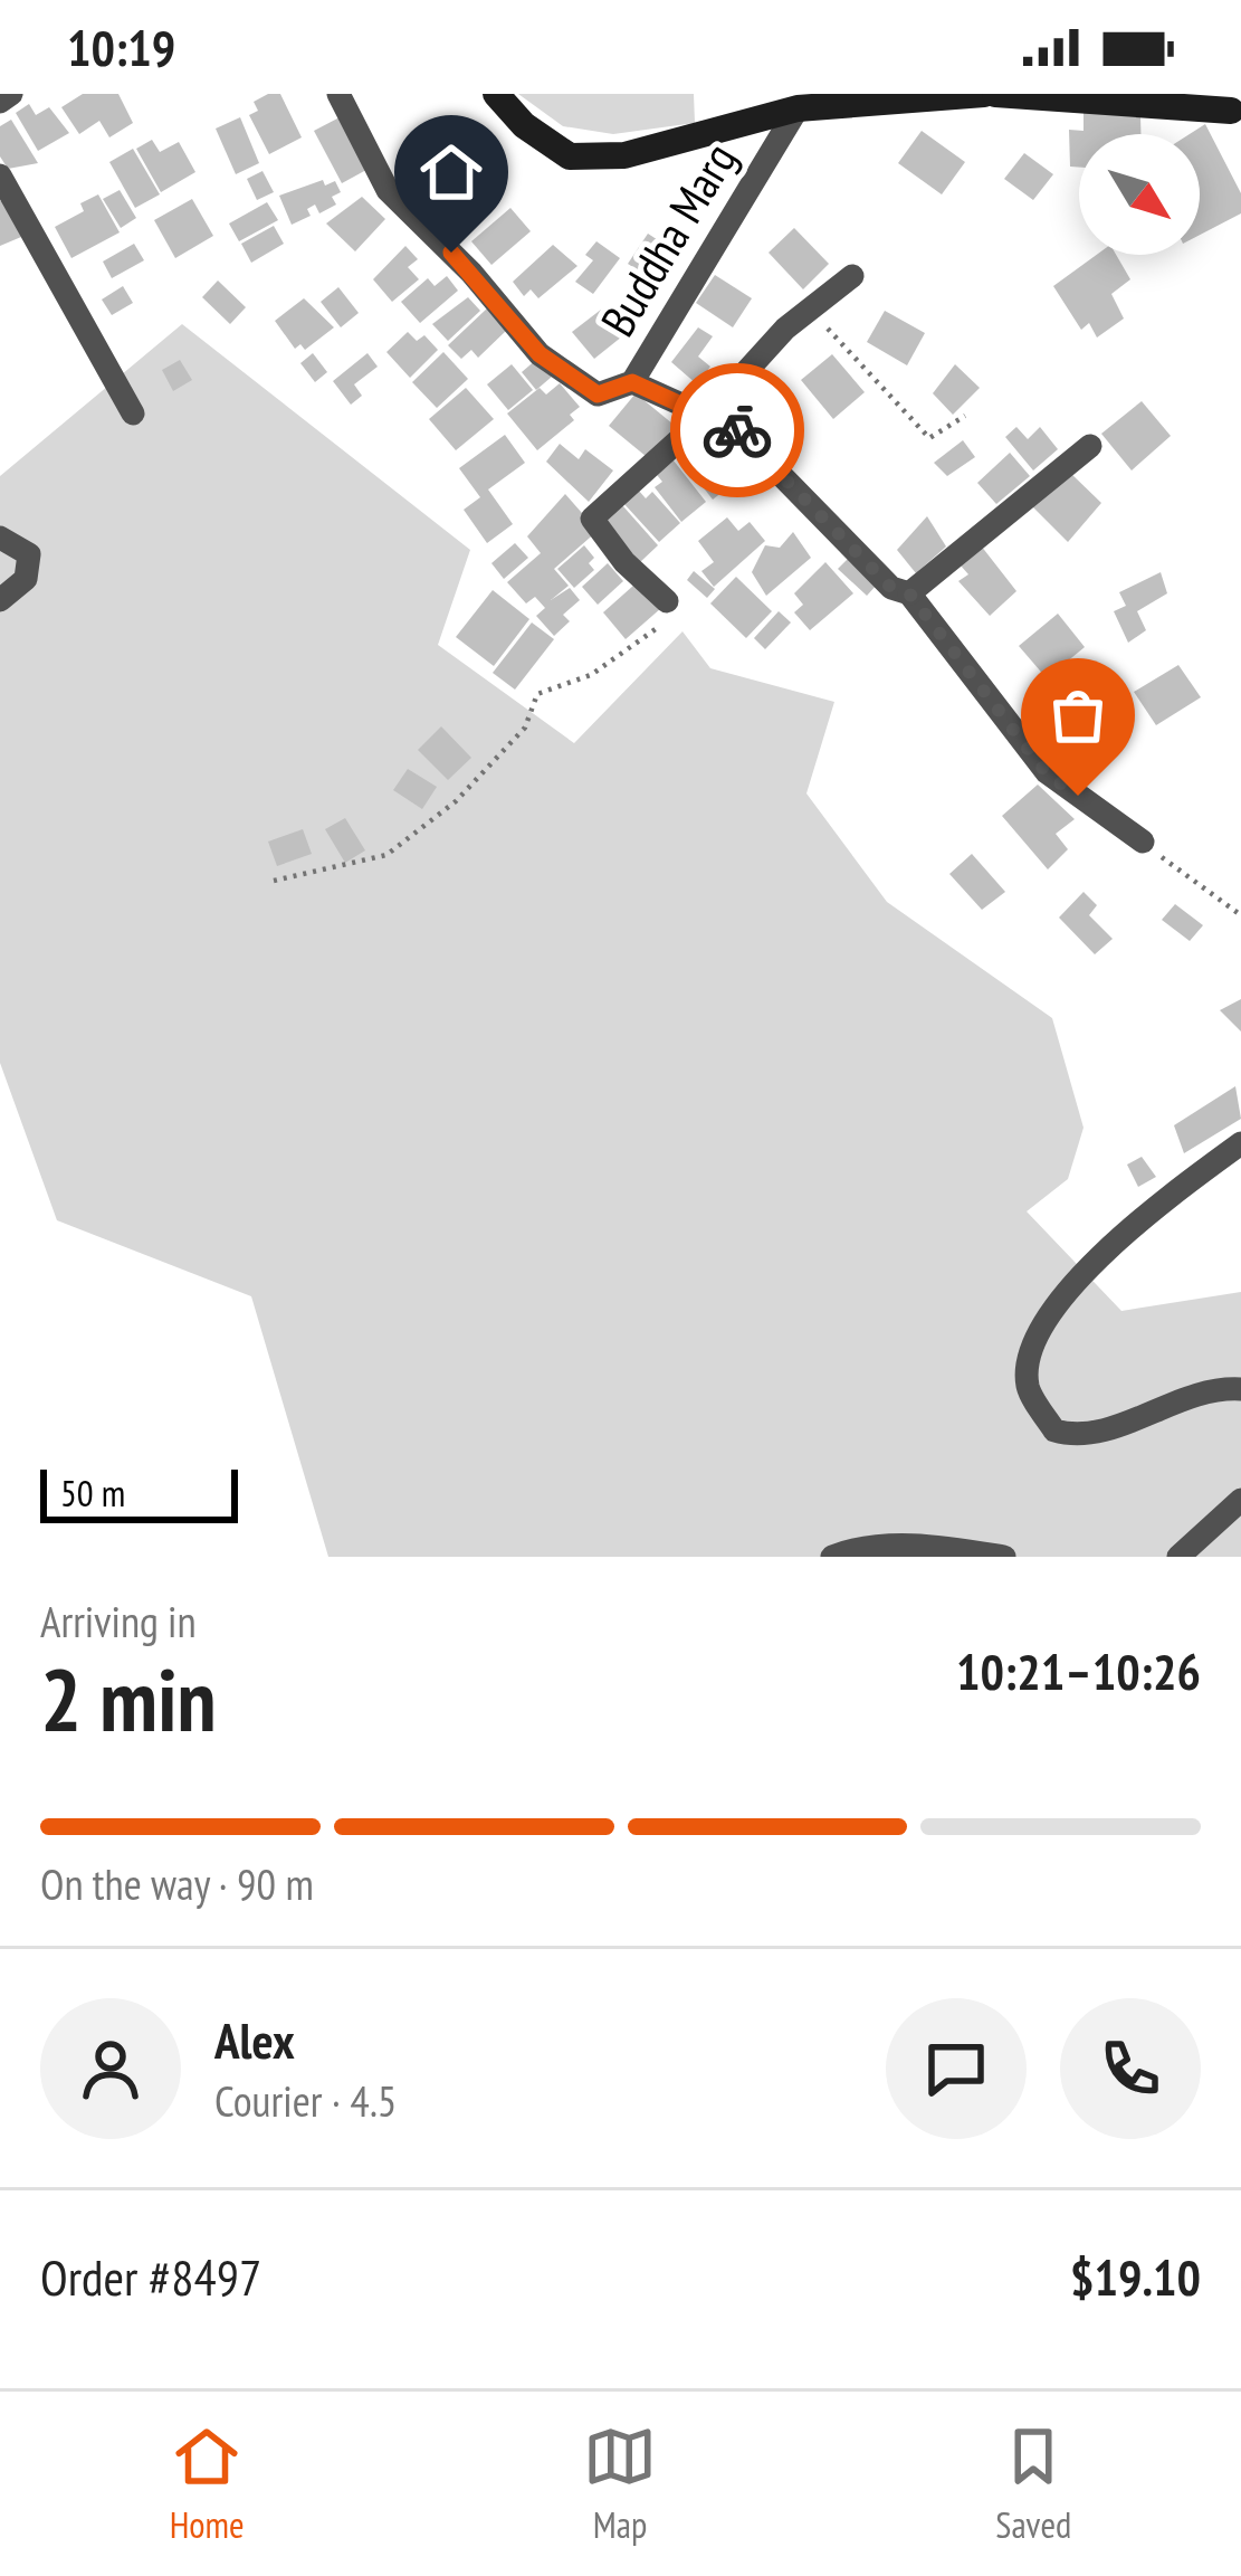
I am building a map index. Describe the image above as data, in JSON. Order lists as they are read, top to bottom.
{
  "streets": {
    "street": ["Buddha Marg"]
  },
  "scale_bar": "50 m",
  "north": "bottom right",
  "page": {
    "status": "10:19",
    "scale": "50 m",
    "heading": ["2 min", "Arriving in", "10:21–10:26"],
    "panel": [
      "Alex",
      "Courier · 4.5",
      "Order #8497",
      "$19.10"
    ],
    "bar": "On the way · 90 m",
    "tabs": ["Home", "Map", "Saved"]
  }
}
